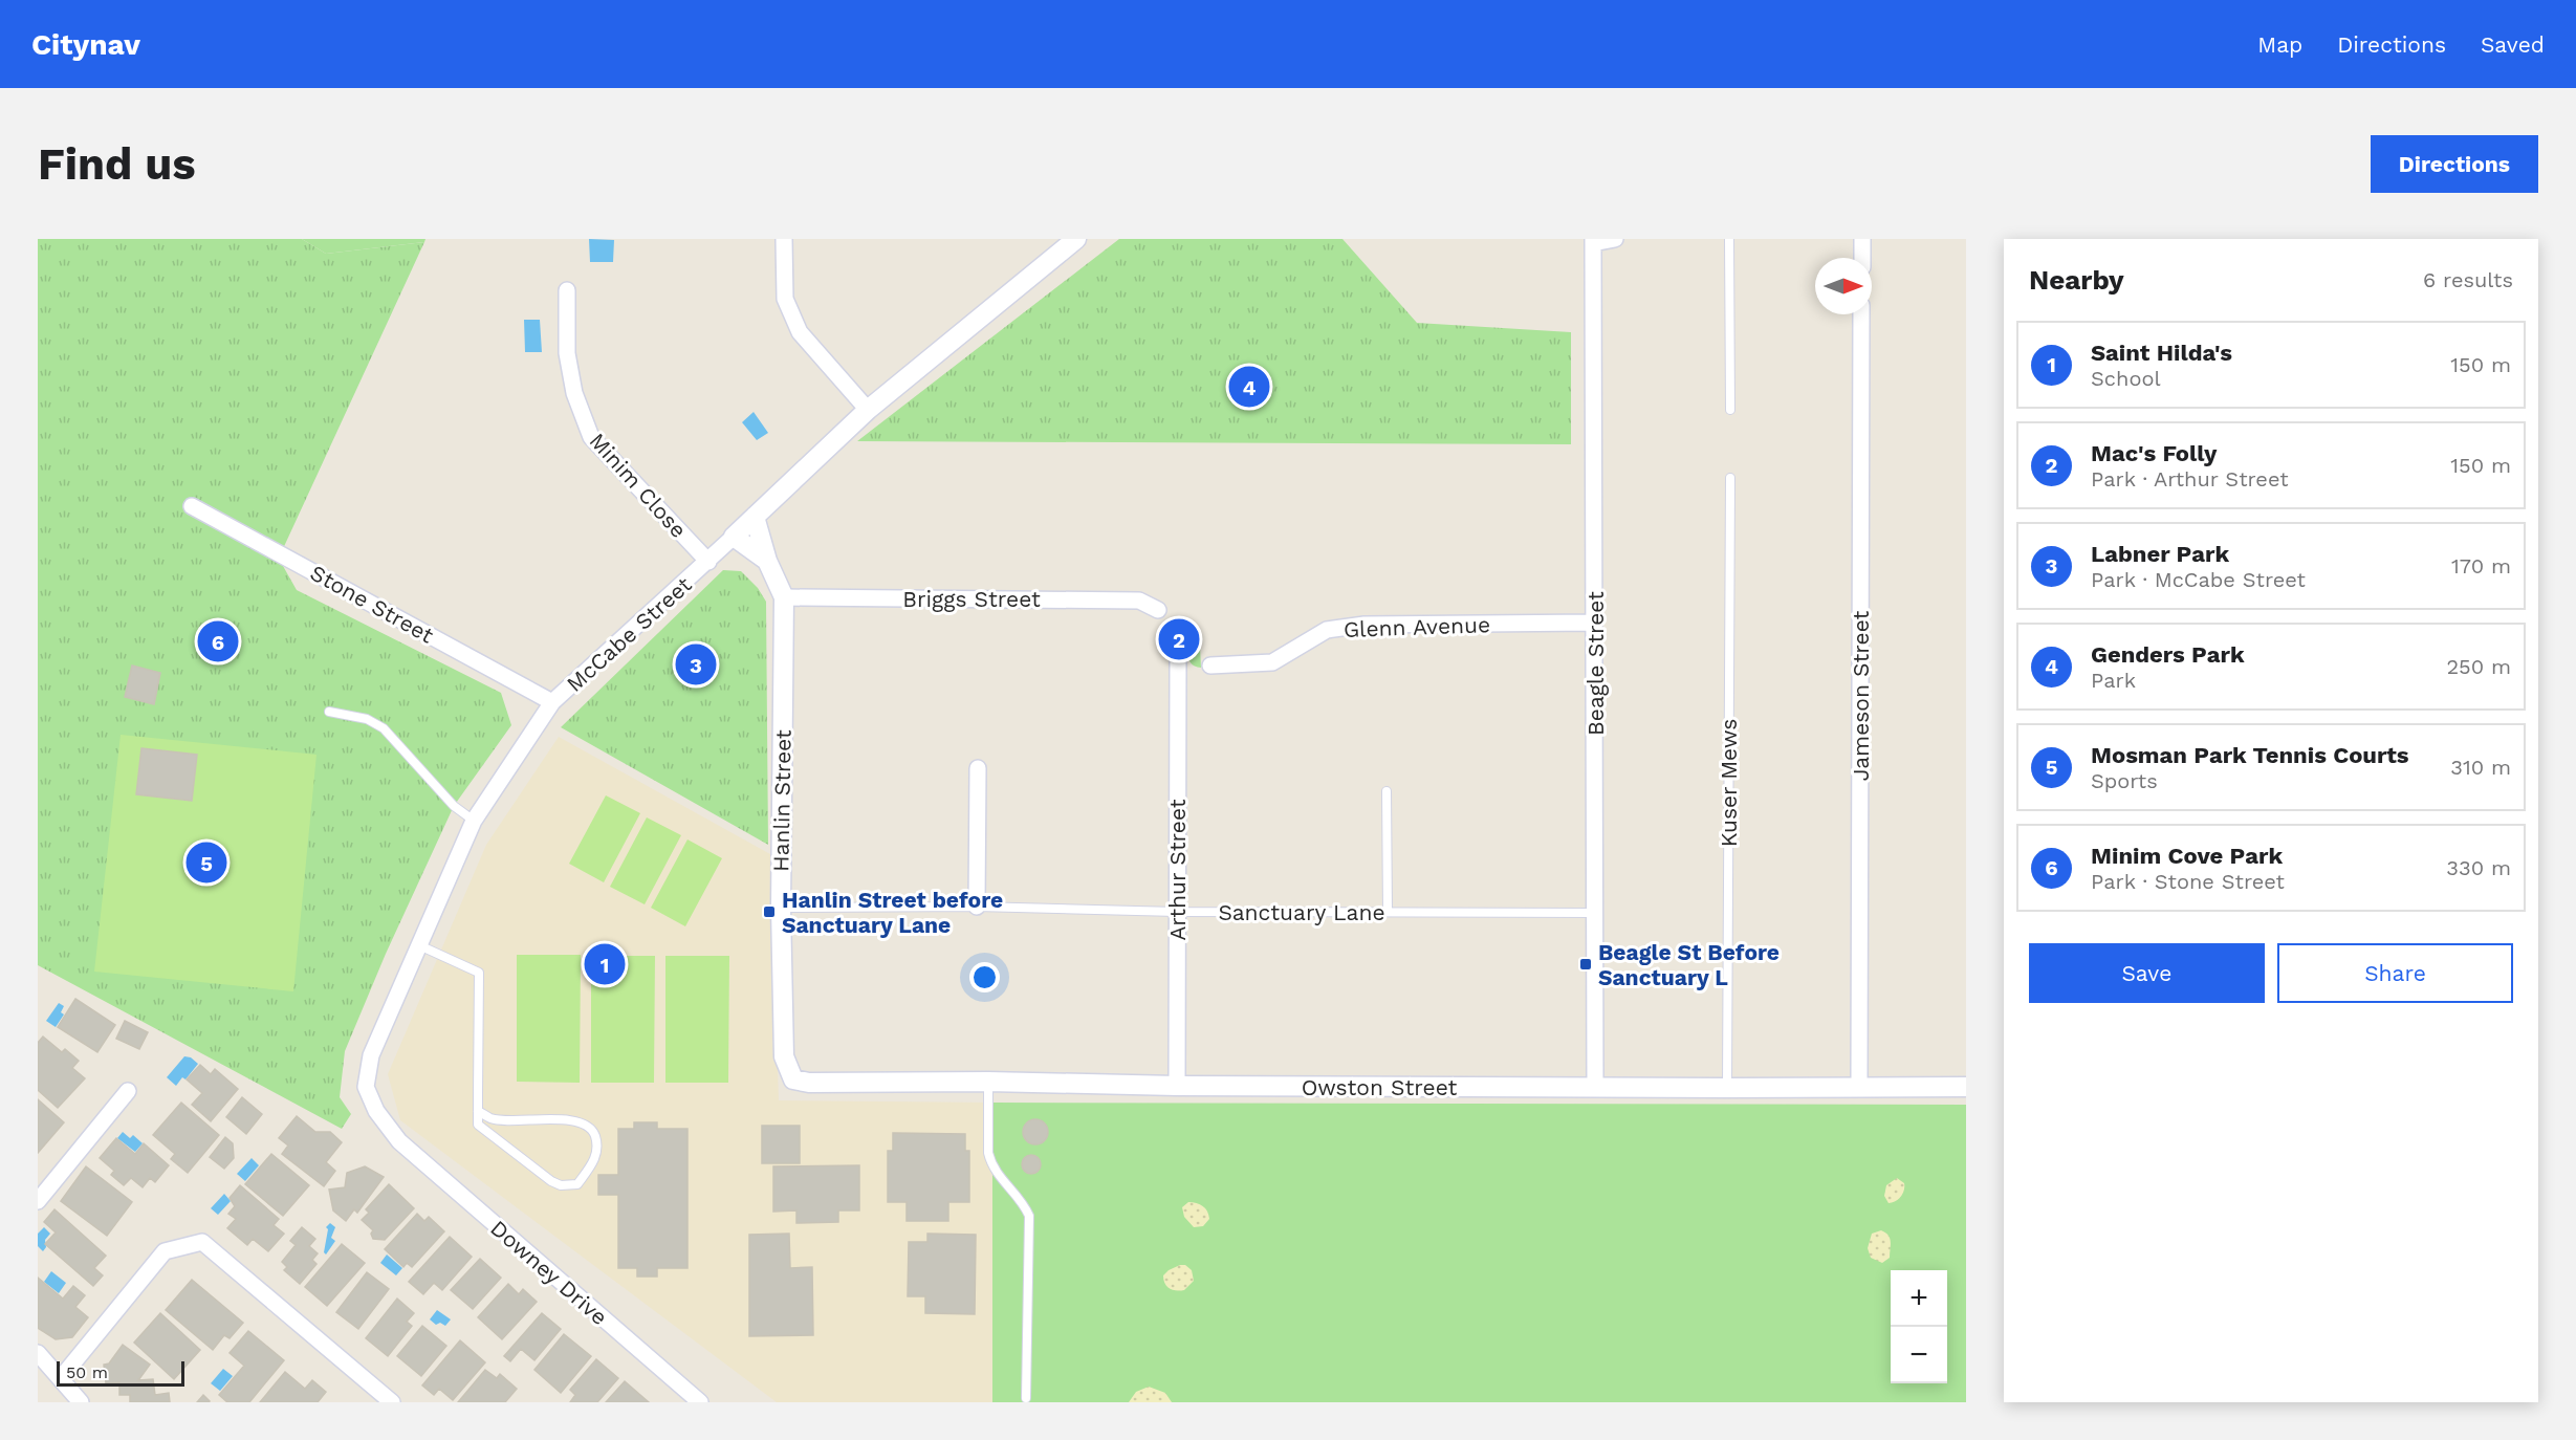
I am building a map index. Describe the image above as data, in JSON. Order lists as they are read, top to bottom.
{
  "streets": {
    "street": [
      "Minim Close",
      "Briggs Street",
      "Stone Street",
      "Glenn Avenue",
      "McCabe Street",
      "Beagle Street",
      "Jameson Street",
      "Hanlin Street",
      "Arthur Street",
      "Owston Street",
      "Downey Drive"
    ],
    "lane": ["Kuser Mews", "Sanctuary Lane"]
  },
  "crossings": [
    ["Minim Close", "McCabe Street"],
    ["Briggs Street", "Hanlin Street"],
    ["Stone Street", "McCabe Street"],
    ["Glenn Avenue", "Beagle Street"],
    ["McCabe Street", "Hanlin Street"],
    ["McCabe Street", "Downey Drive"],
    ["Beagle Street", "Sanctuary Lane"],
    ["Beagle Street", "Owston Street"],
    ["Jameson Street", "Owston Street"],
    ["Kuser Mews", "Owston Street"],
    ["Hanlin Street", "Sanctuary Lane"],
    ["Hanlin Street", "Owston Street"],
    ["Arthur Street", "Sanctuary Lane"],
    ["Arthur Street", "Owston Street"]
  ],
  "places": {
    "transit": ["Hanlin Street before Sanctuary Lane", "Beagle St Before Sanctuary L"]
  },
  "scale_bar": "50 m",
  "north": "right",
  "page": {
    "header": "Citynav",
    "nav": ["Map", "Directions", "Saved"],
    "buttons": [
      "Directions",
      ["Save", "Share"]
    ],
    "title": "Find us",
    "heading": ["Nearby", "6 results"],
    "list": [
      {
        "mark": "1",
        "name": "Saint Hilda's",
        "note": "School",
        "value": "150 m"
      },
      {
        "mark": "2",
        "name": "Mac's Folly",
        "note": "Park · Arthur Street",
        "value": "150 m"
      },
      {
        "mark": "3",
        "name": "Labner Park",
        "note": "Park · McCabe Street",
        "value": "170 m"
      },
      {
        "mark": "4",
        "name": "Genders Park",
        "note": "Park",
        "value": "250 m"
      },
      {
        "mark": "5",
        "name": "Mosman Park Tennis Courts",
        "note": "Sports",
        "value": "310 m"
      },
      {
        "mark": "6",
        "name": "Minim Cove Park",
        "note": "Park · Stone Street",
        "value": "330 m"
      }
    ],
    "pins": [
      "4",
      "2",
      "6",
      "3",
      "5",
      "1"
    ],
    "map_buttons": ["+", "−"],
    "scale": "50 m"
  }
}
